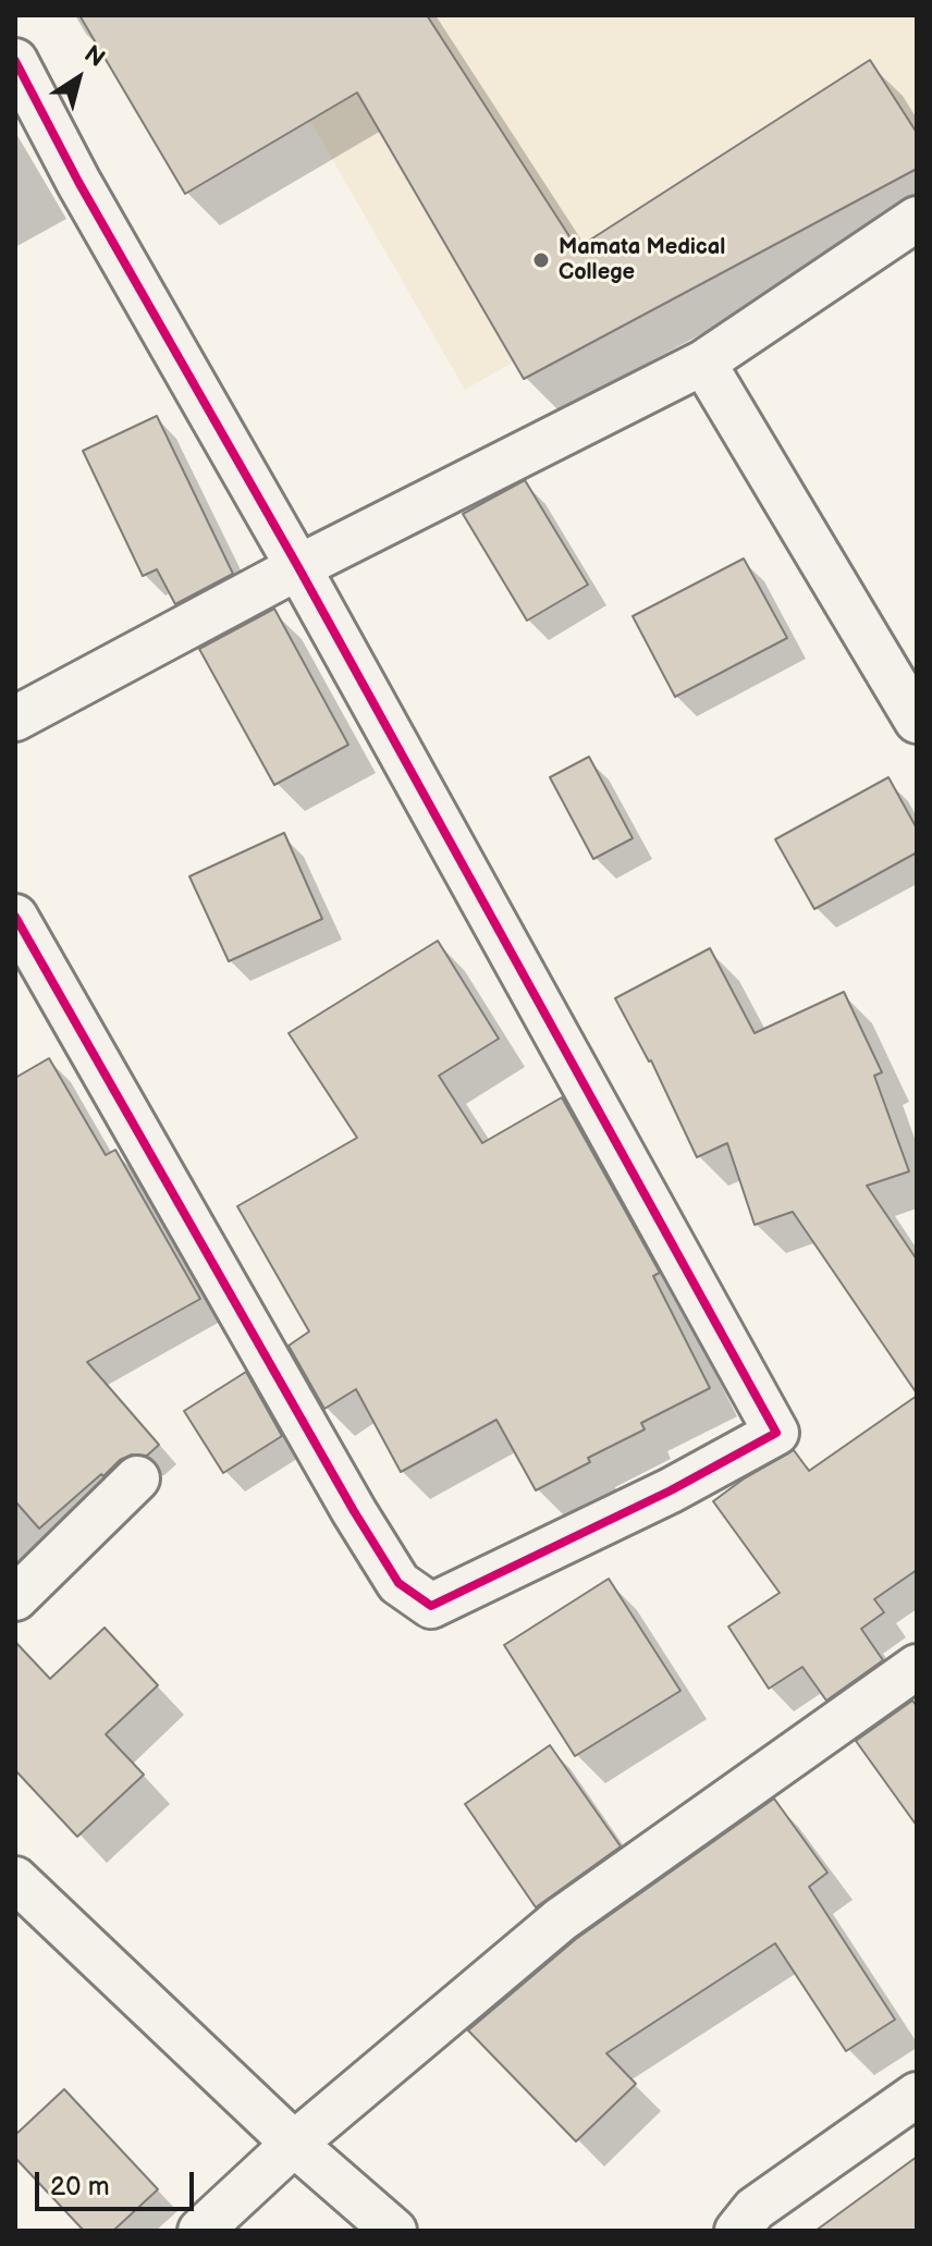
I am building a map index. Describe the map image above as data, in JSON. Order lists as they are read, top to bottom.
{
  "places": ["Mamata Medical College"],
  "scale_bar": "20 m",
  "north": "top right"
}
